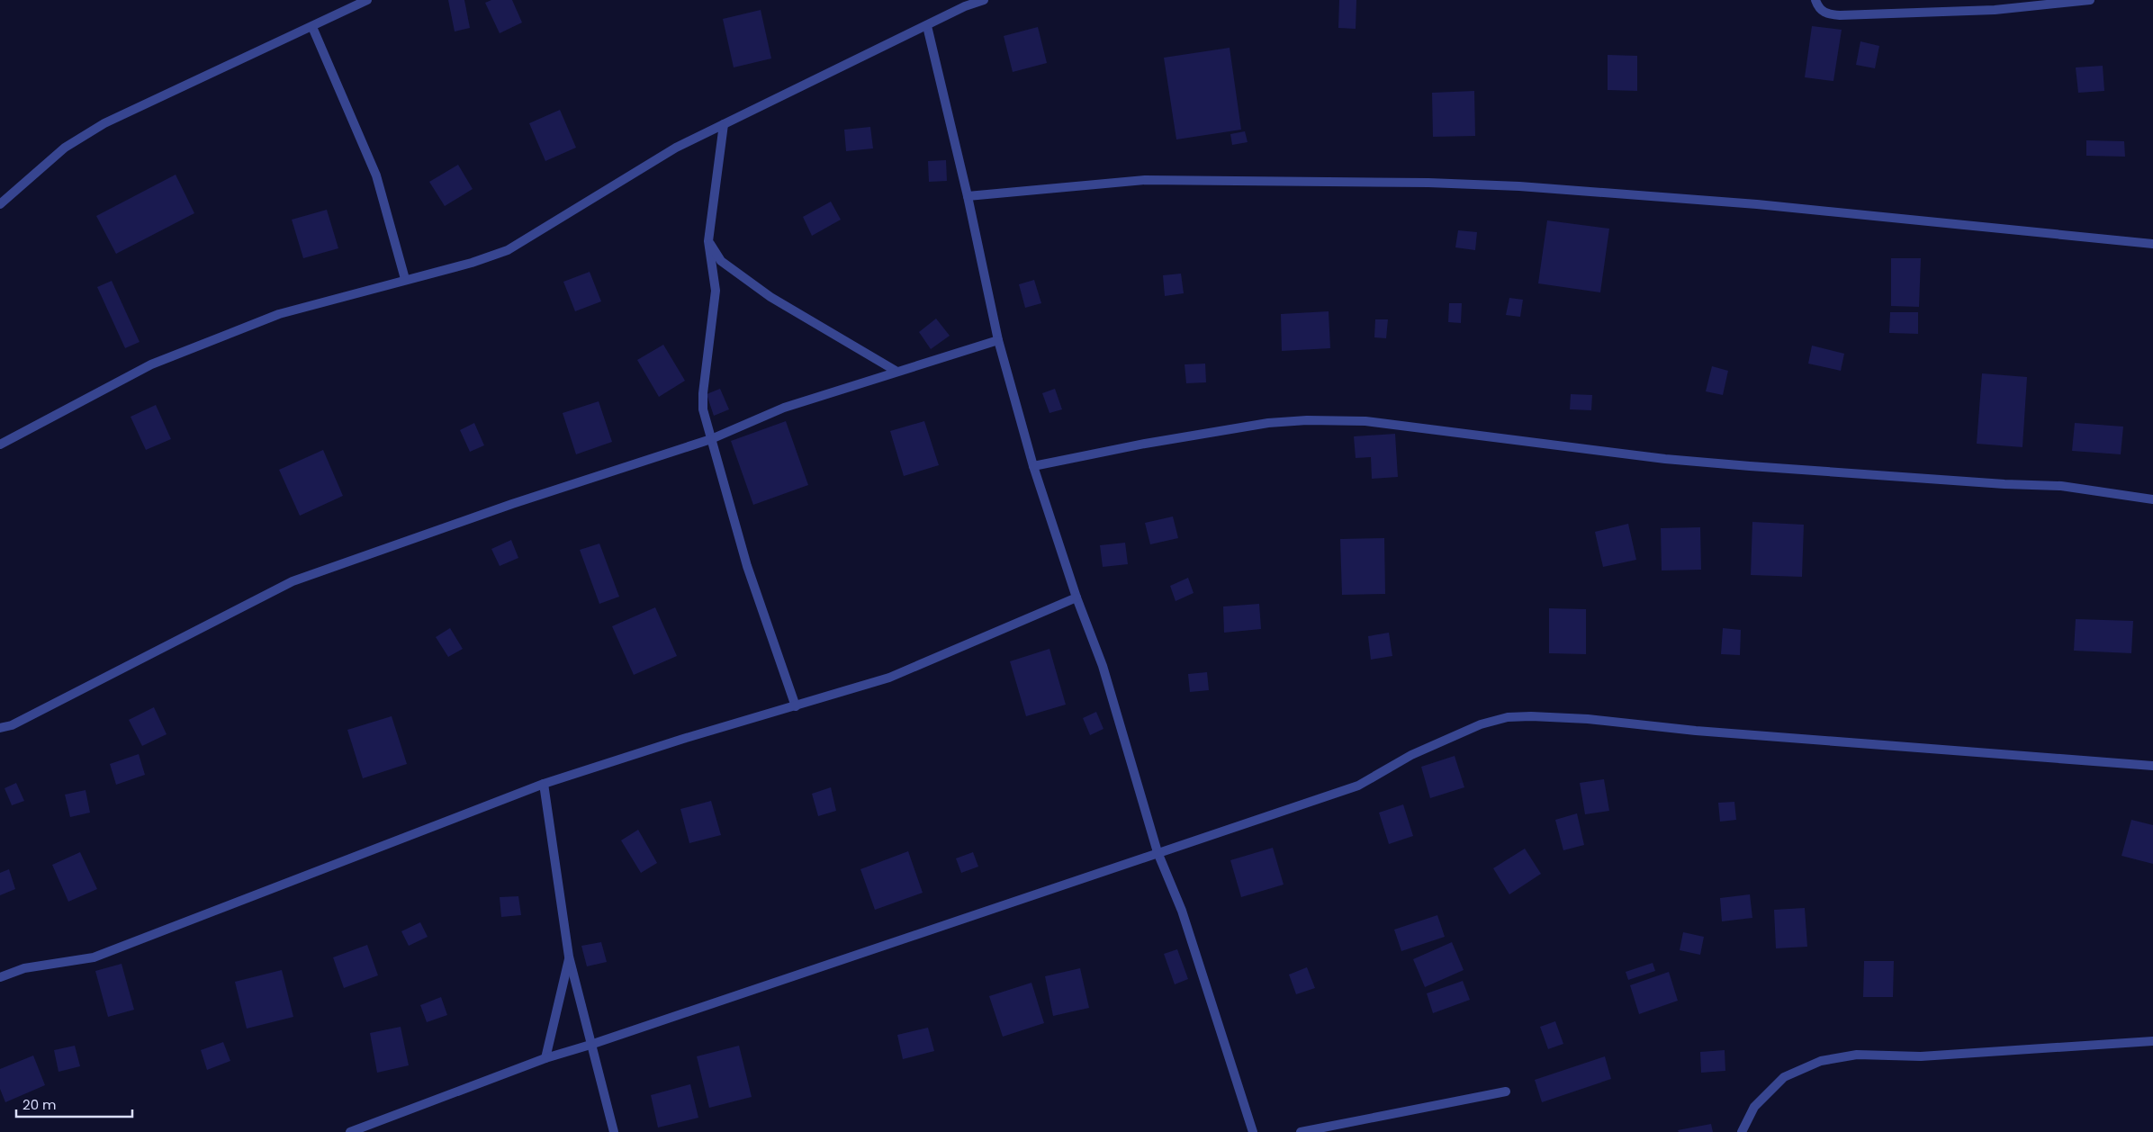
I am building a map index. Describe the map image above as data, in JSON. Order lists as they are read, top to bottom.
{
  "scale_bar": "20 m"
}
